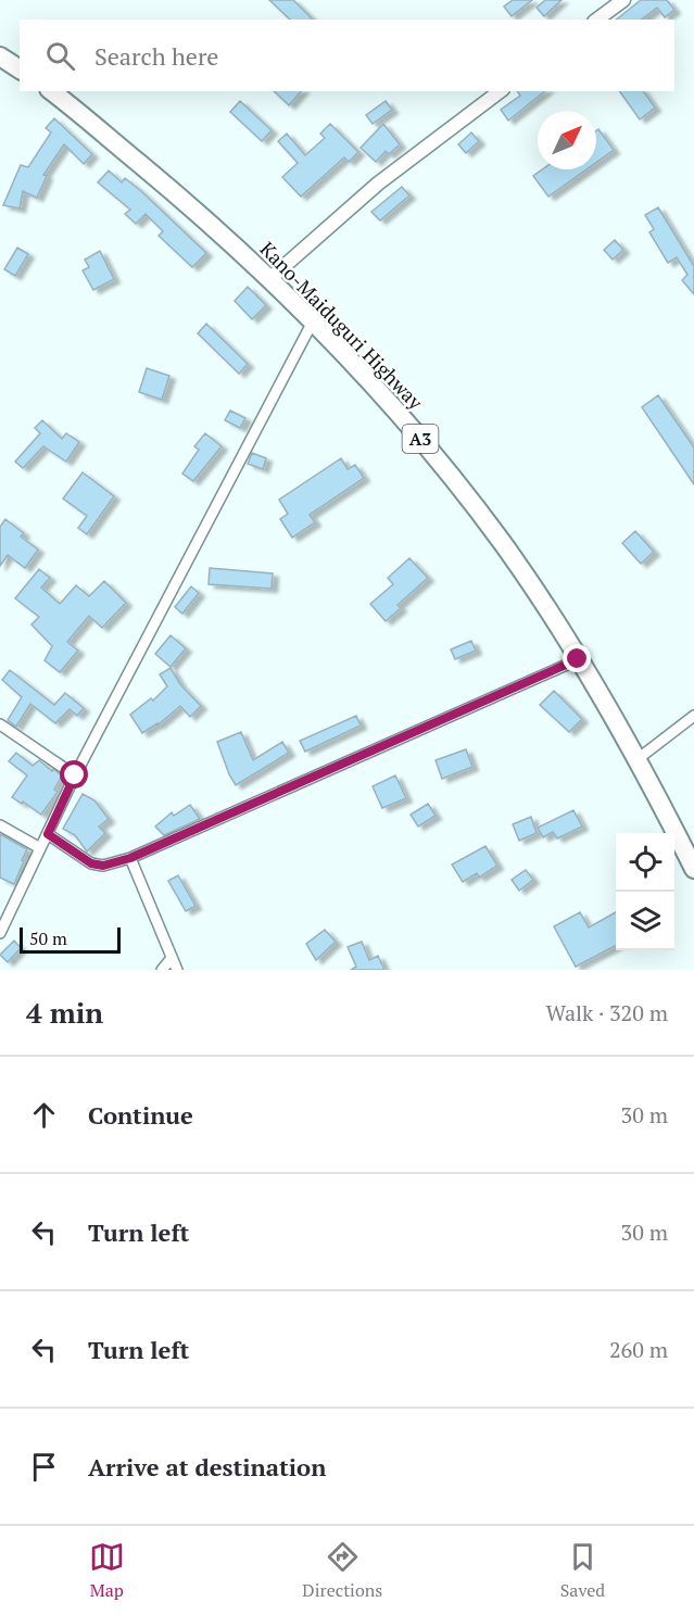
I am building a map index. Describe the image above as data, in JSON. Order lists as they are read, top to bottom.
{
  "streets": {
    "highway": ["Kano-Maiduguri Highway", "A3"]
  },
  "scale_bar": "50 m",
  "north": "top right",
  "page": {
    "search": "Search here",
    "scale": "50 m",
    "heading": ["4 min", "Walk · 320 m"],
    "list": [
      ["Continue", "30 m"],
      ["Turn left", "30 m"],
      ["Turn left", "260 m"],
      "Arrive at destination"
    ],
    "nav": ["Map", "Directions", "Saved"]
  }
}
